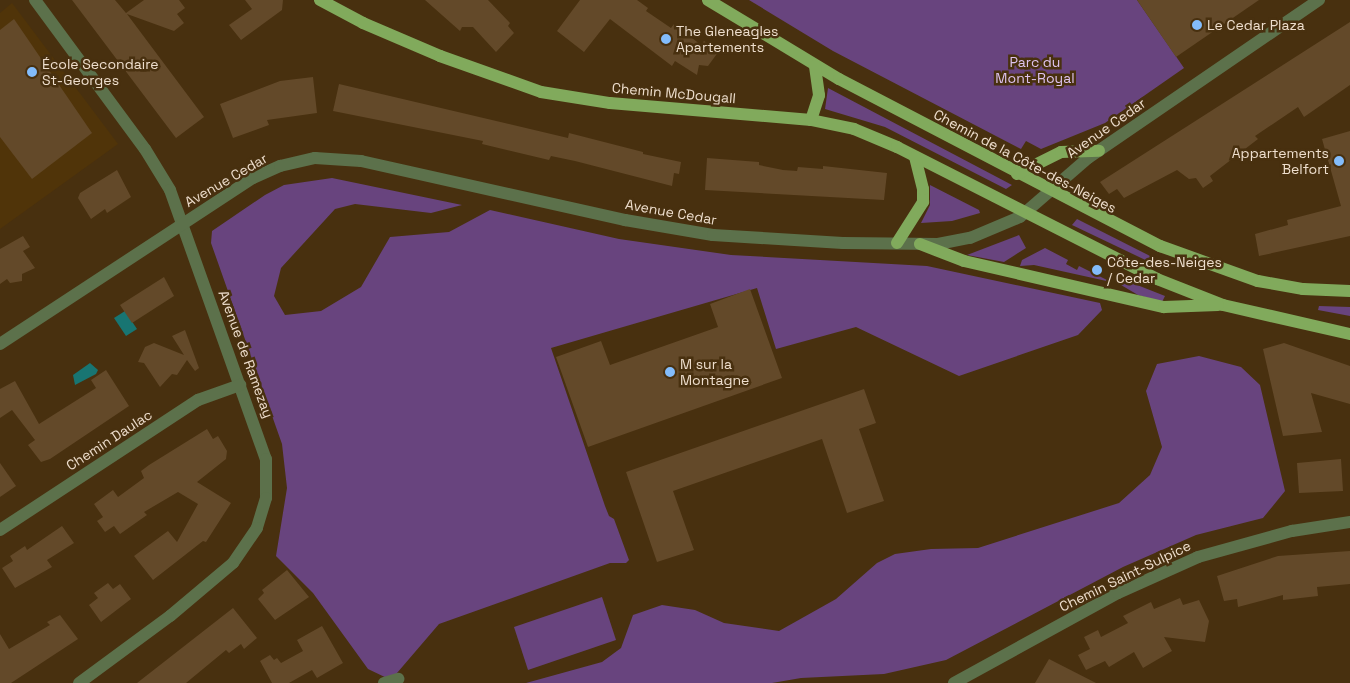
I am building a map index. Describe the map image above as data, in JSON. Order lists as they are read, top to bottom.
{
  "streets": {
    "main road": ["Chemin McDougall", "Chemin de la Côte-des-Neiges"],
    "street": [
      "Avenue Cedar",
      "Avenue de Ramezay",
      "Chemin Daulac",
      "Chemin Saint-Sulpice"
    ]
  },
  "crossings": [
    ["Chemin McDougall", "Avenue Cedar"],
    ["Avenue Cedar", "Chemin de la Côte-des-Neiges"],
    ["Avenue Cedar", "Avenue de Ramezay"],
    ["Avenue de Ramezay", "Chemin Daulac"]
  ],
  "parks": ["Parc du Mont-Royal"],
  "places": [
    "Le Cedar Plaza",
    "The Gleneagles Apartements",
    "École Secondaire St-Georges",
    "Appartements Belfort",
    "Côte-des-Neiges / Cedar",
    "M sur la Montagne"
  ]
}
